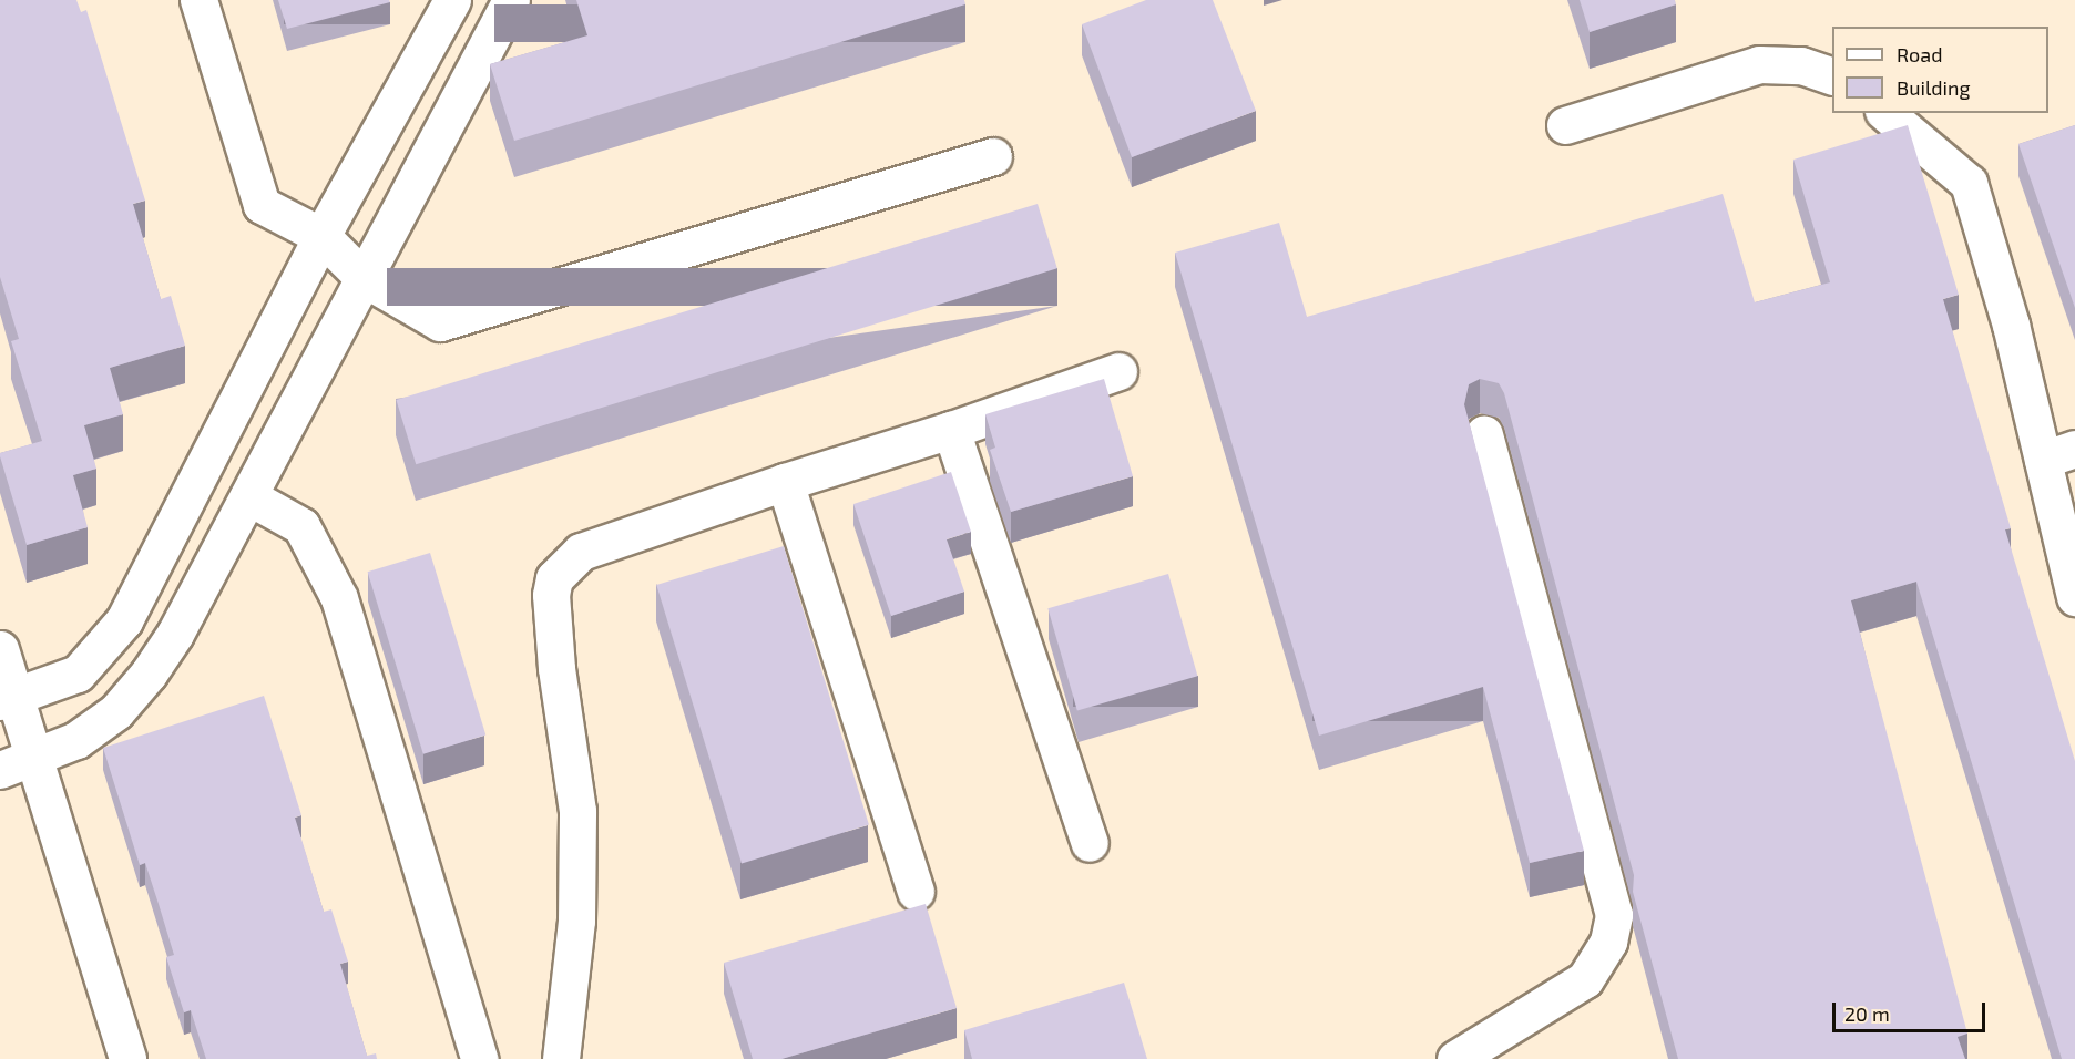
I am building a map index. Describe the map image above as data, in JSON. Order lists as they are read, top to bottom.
{
  "legend": ["Road", "Building"],
  "scale_bar": "20 m"
}
